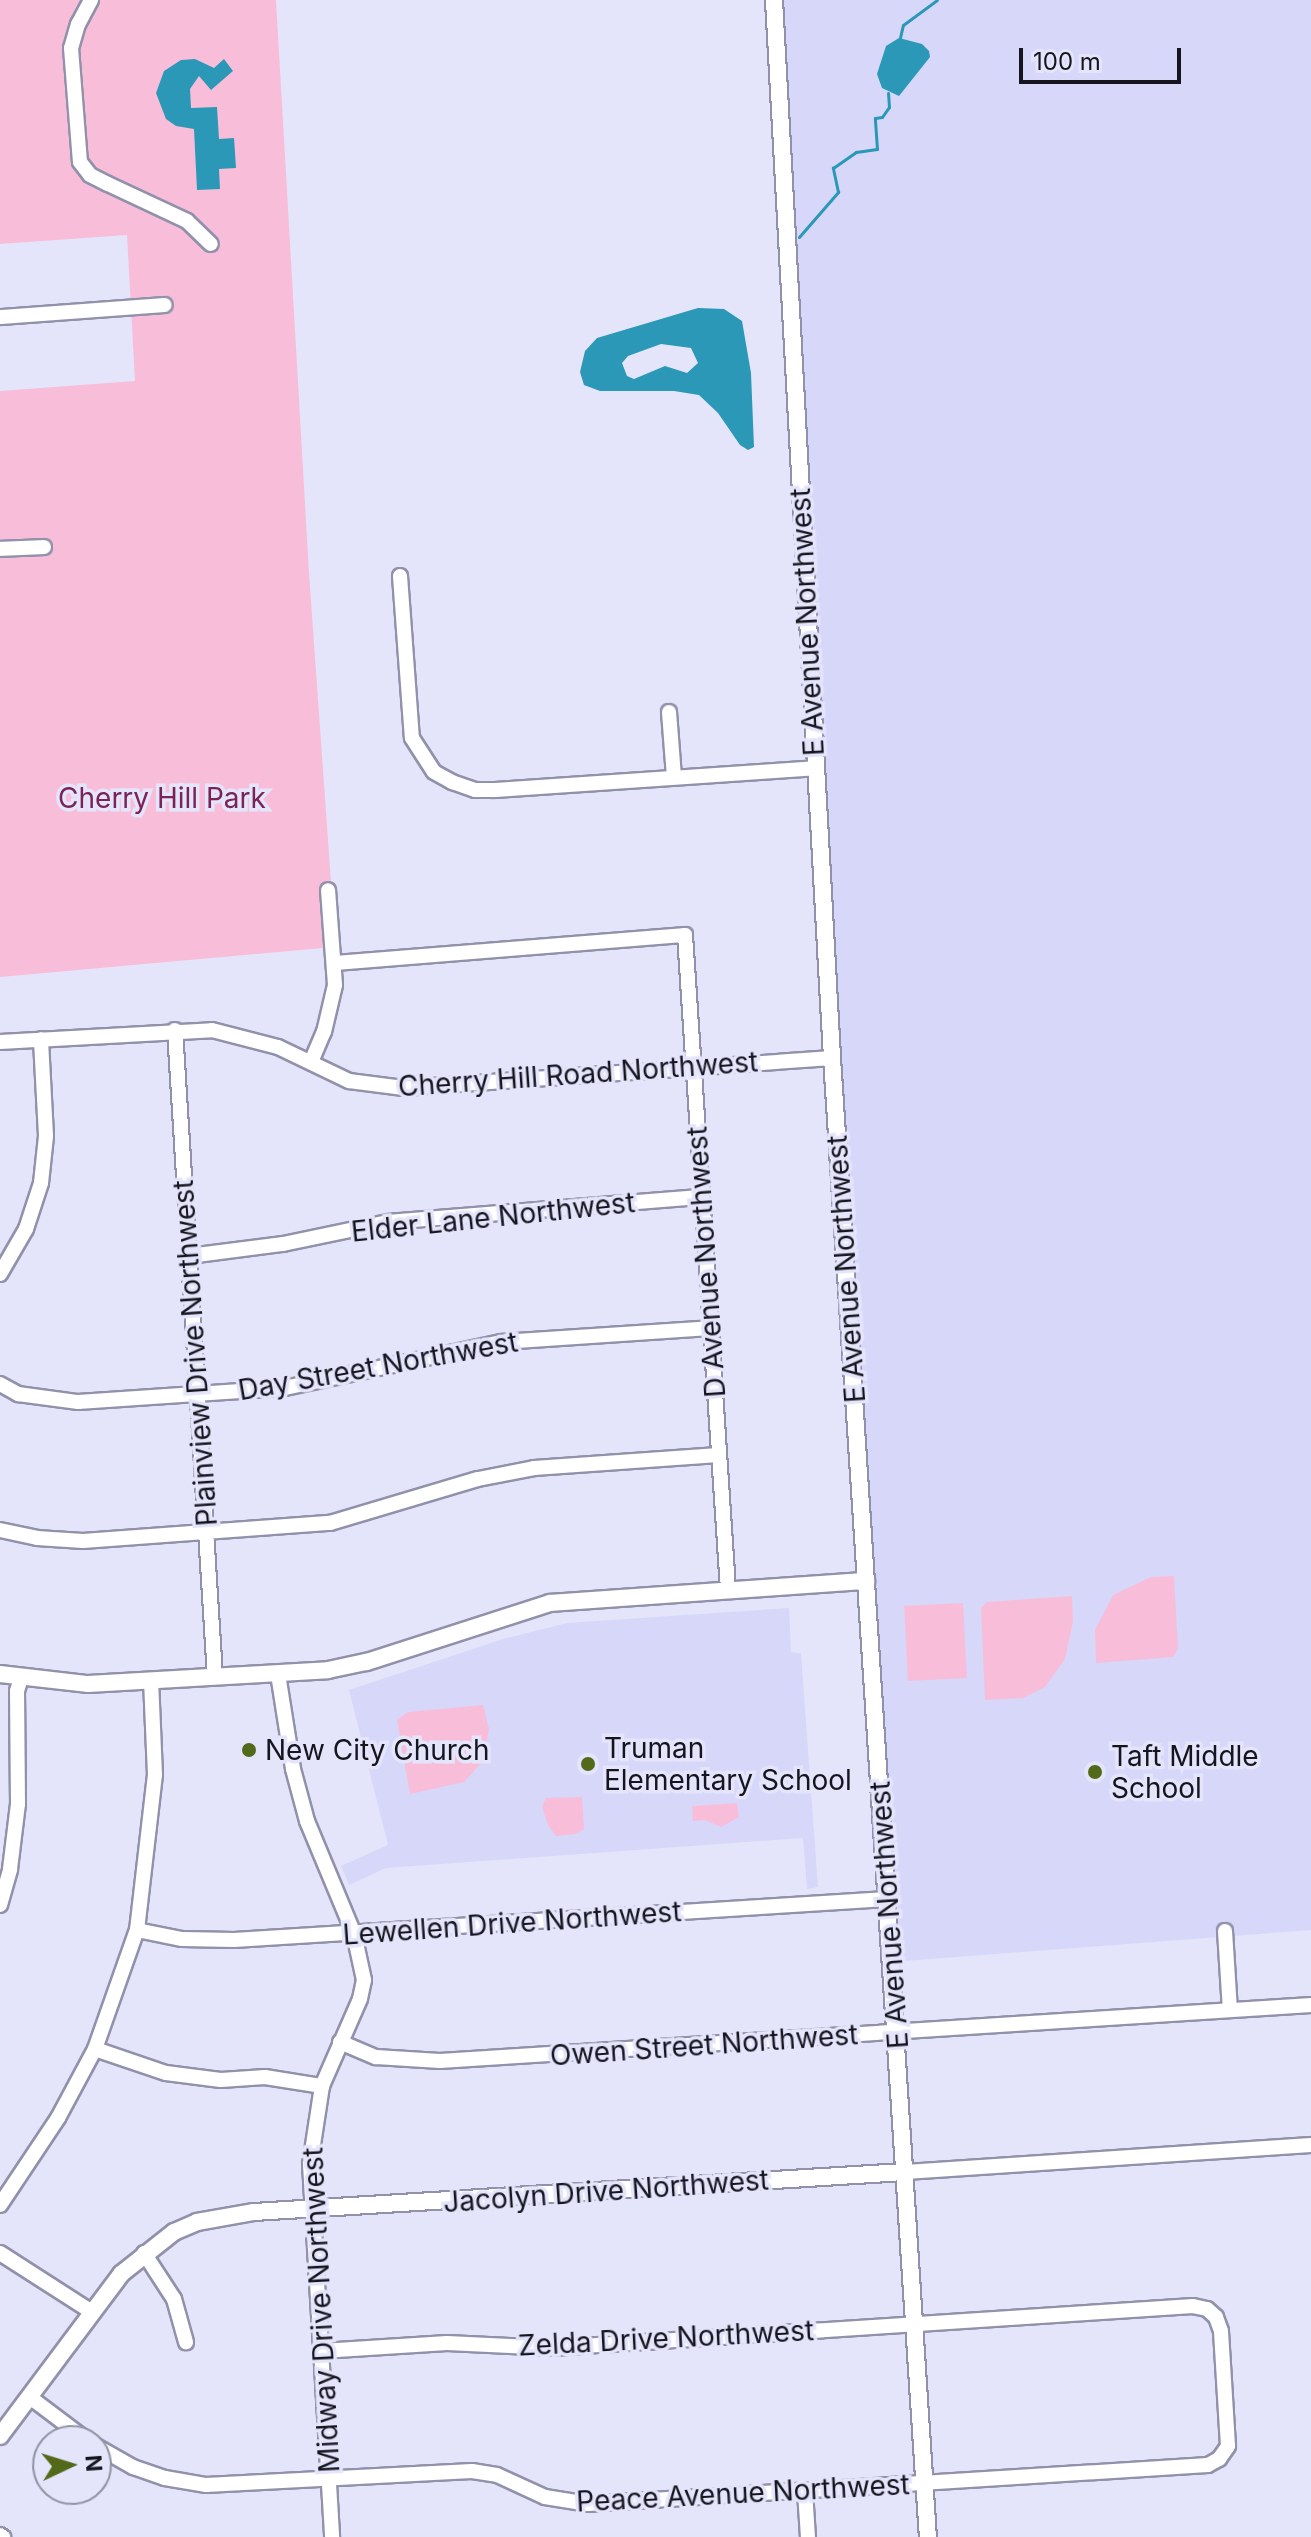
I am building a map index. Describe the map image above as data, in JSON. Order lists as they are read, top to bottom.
{
  "streets": {
    "street": [
      "E Avenue Northwest",
      "Cherry Hill Road Northwest",
      "Elder Lane Northwest",
      "D Avenue Northwest",
      "Plainview Drive Northwest",
      "Day Street Northwest",
      "Lewellen Drive Northwest",
      "Owen Street Northwest",
      "Jacolyn Drive Northwest",
      "Midway Drive Northwest",
      "Zelda Drive Northwest",
      "Peace Avenue Northwest"
    ]
  },
  "crossings": [
    ["E Avenue Northwest", "Cherry Hill Road Northwest"],
    ["E Avenue Northwest", "Lewellen Drive Northwest"],
    ["E Avenue Northwest", "Owen Street Northwest"],
    ["E Avenue Northwest", "Jacolyn Drive Northwest"],
    ["E Avenue Northwest", "Zelda Drive Northwest"],
    ["E Avenue Northwest", "Peace Avenue Northwest"],
    ["Cherry Hill Road Northwest", "D Avenue Northwest"],
    ["Cherry Hill Road Northwest", "Plainview Drive Northwest"],
    ["Elder Lane Northwest", "D Avenue Northwest"],
    ["Elder Lane Northwest", "Plainview Drive Northwest"],
    ["D Avenue Northwest", "Day Street Northwest"],
    ["Plainview Drive Northwest", "Day Street Northwest"],
    ["Lewellen Drive Northwest", "Midway Drive Northwest"],
    ["Owen Street Northwest", "Midway Drive Northwest"],
    ["Jacolyn Drive Northwest", "Midway Drive Northwest"],
    ["Midway Drive Northwest", "Zelda Drive Northwest"],
    ["Midway Drive Northwest", "Peace Avenue Northwest"],
    ["Zelda Drive Northwest", "Peace Avenue Northwest"]
  ],
  "parks": ["Cherry Hill Park"],
  "places": ["New City Church", "Truman Elementary School", "Taft Middle School"],
  "scale_bar": "100 m",
  "north": "right"
}
